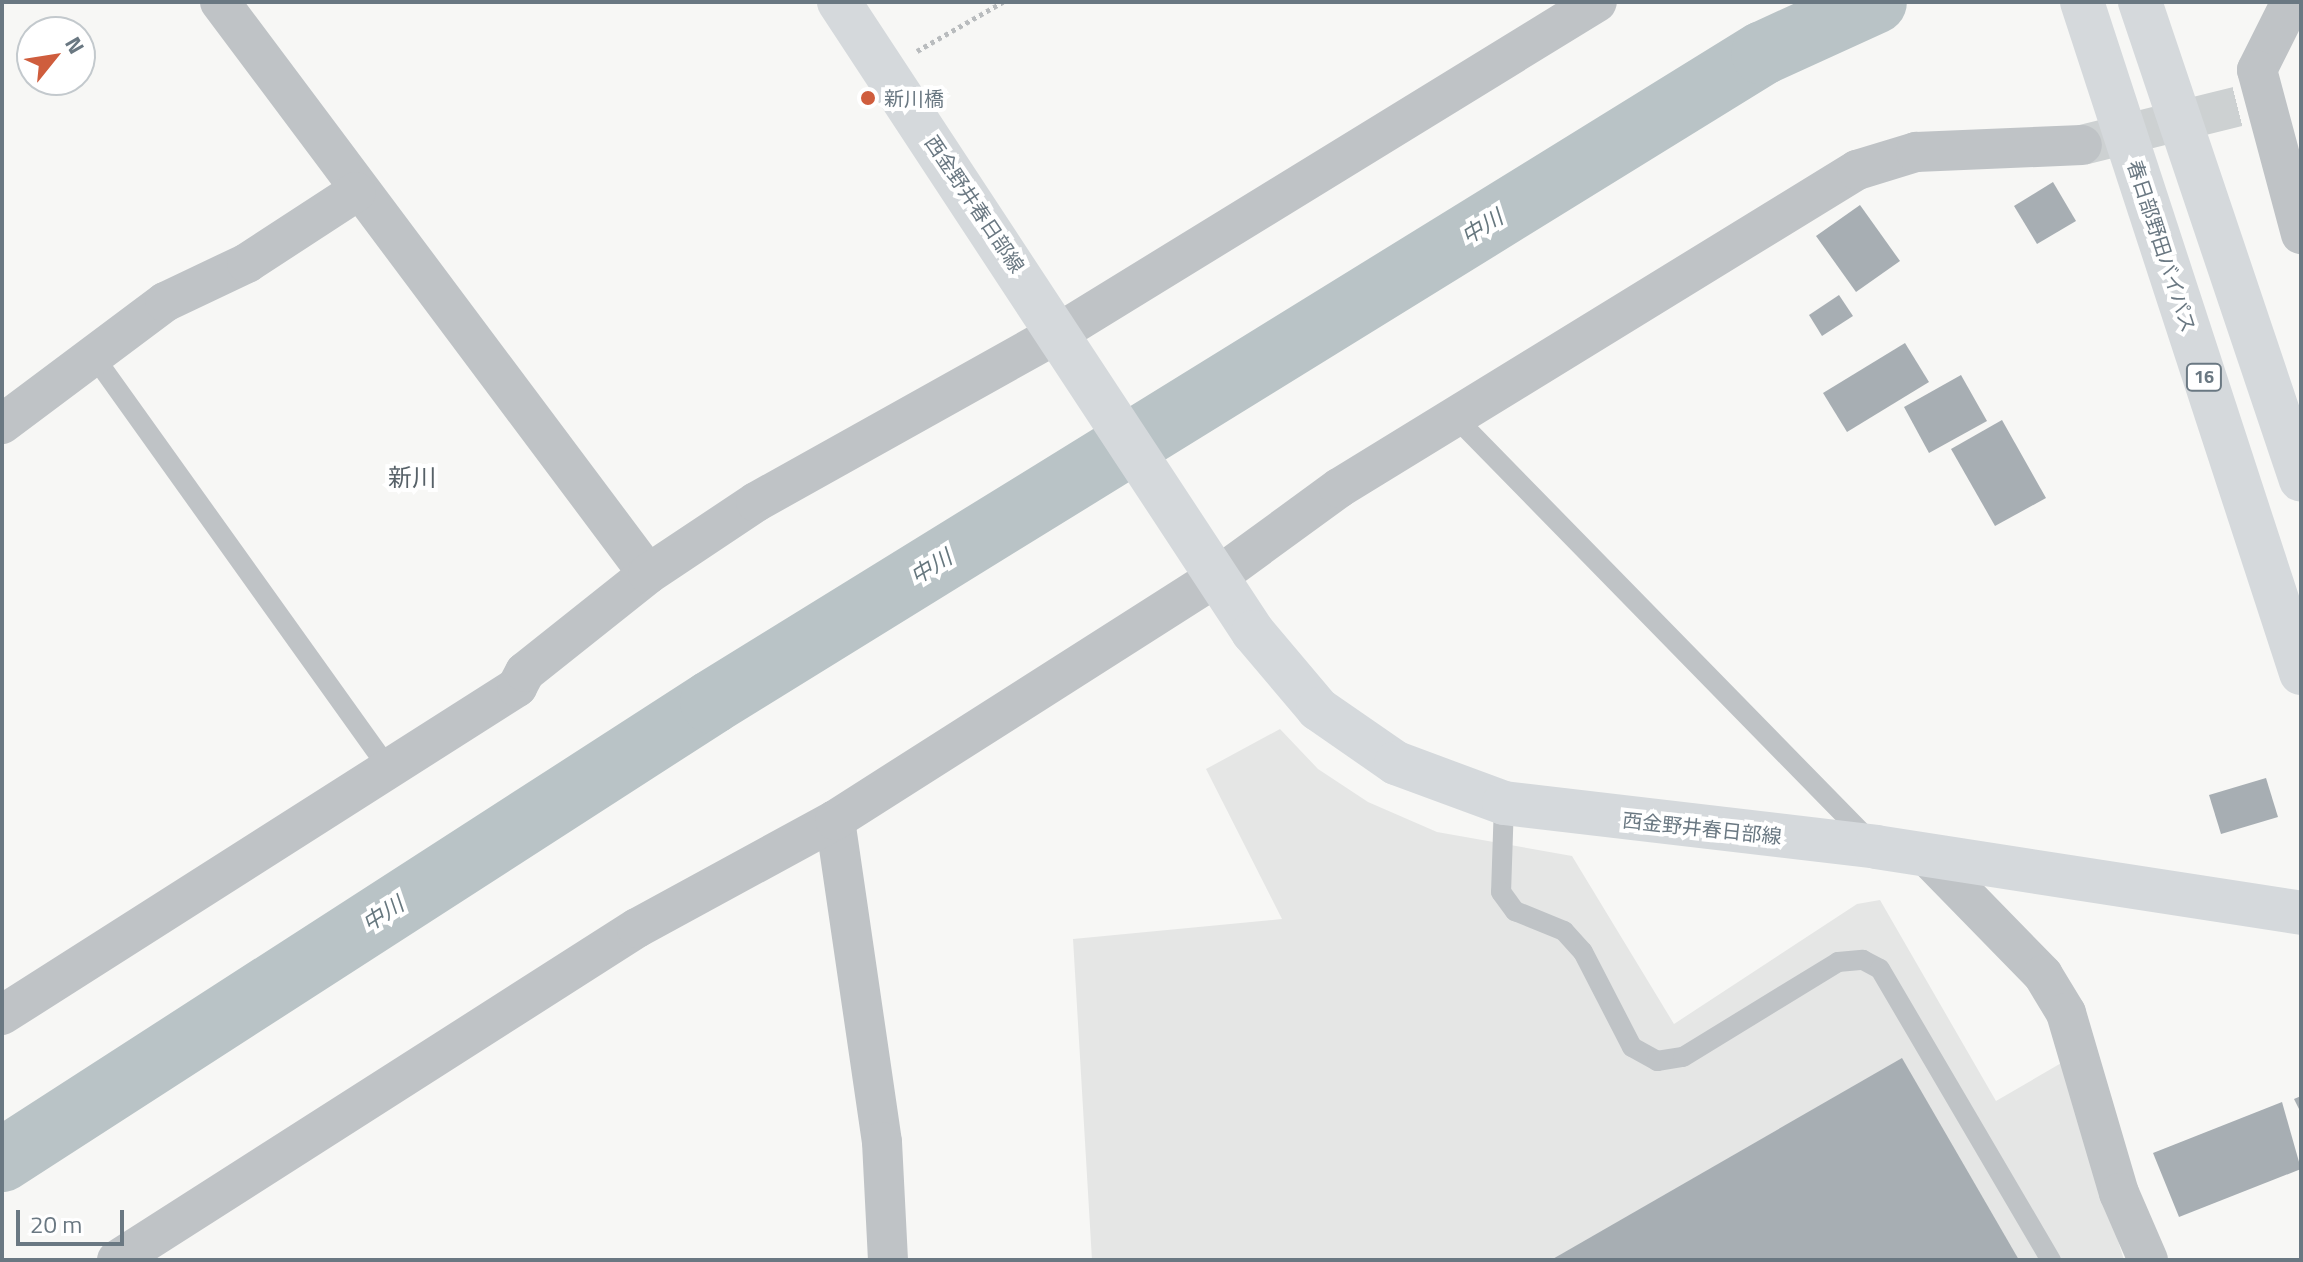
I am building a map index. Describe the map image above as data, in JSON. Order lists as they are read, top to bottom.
{
  "streets": {
    "main road": ["西金野井春日部線", "春日部野田バイパス", "16"]
  },
  "districts": ["新川"],
  "water": ["中川"],
  "places": ["新川橋"],
  "scale_bar": "20 m",
  "north": "top right"
}
